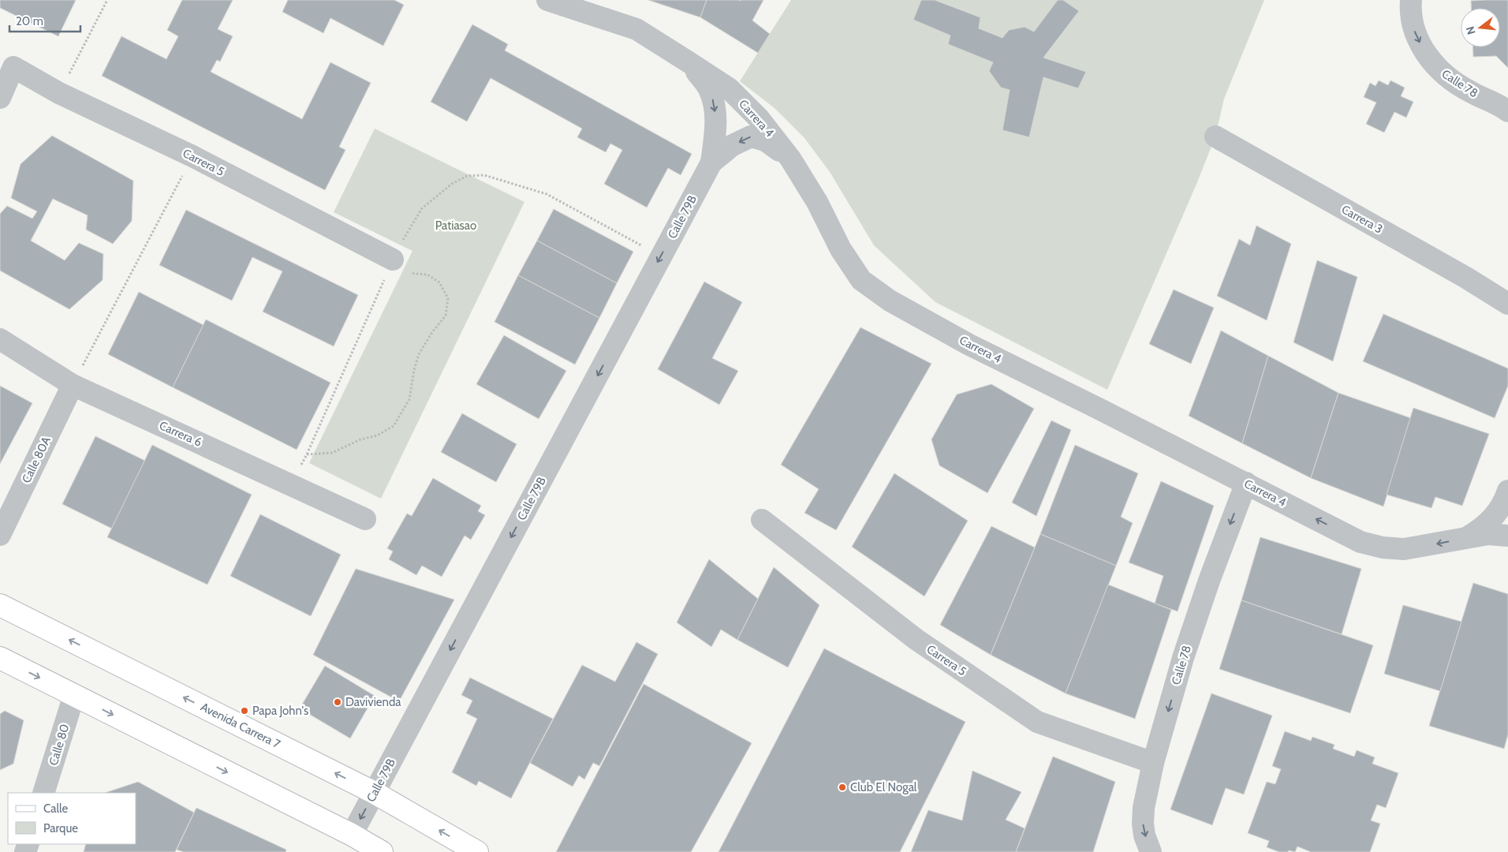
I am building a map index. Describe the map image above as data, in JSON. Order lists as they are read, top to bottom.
{
  "streets": {
    "main road": ["Avenida Carrera 7"],
    "street": [
      "Calle 78",
      "Carrera 4",
      "Carrera 5",
      "Calle 79B",
      "Carrera 3",
      "Carrera 6",
      "Calle 80A",
      "Calle 80"
    ]
  },
  "crossings": [
    ["Calle 78", "Carrera 4"],
    ["Calle 78", "Carrera 5"],
    ["Carrera 4", "Calle 79B"],
    ["Calle 79B", "Avenida Carrera 7"],
    ["Carrera 6", "Calle 80A"]
  ],
  "one_way": ["Calle 78", "Calle 79B"],
  "parks": ["Patiasao"],
  "places": ["Davivienda", "Papa John's", "Club El Nogal"],
  "legend": ["Calle", "Parque"],
  "scale_bar": "20 m",
  "north": "left"
}
